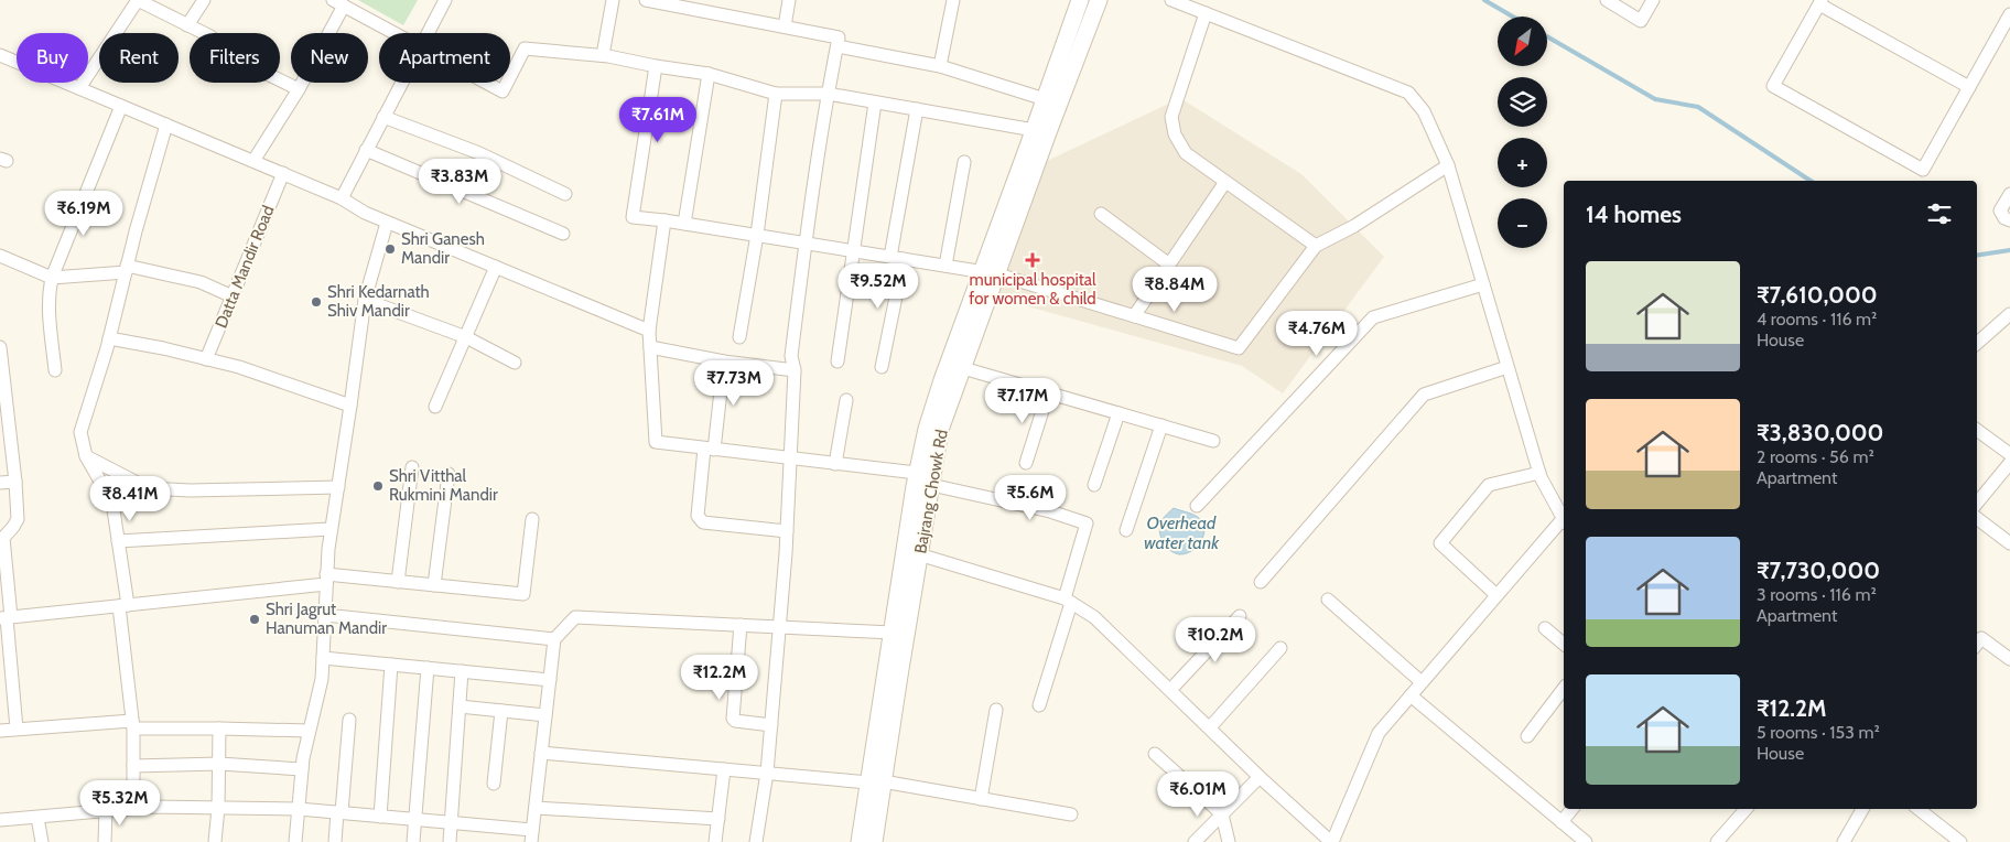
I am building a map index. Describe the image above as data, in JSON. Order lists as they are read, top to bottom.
{
  "streets": {
    "street": ["Datta Mandir Road", "Bajrang Chowk Rd"]
  },
  "water": ["Overhead water tank"],
  "places": {
    "other": [
      "Shri Ganesh Mandir",
      "Shri Kedarnath Shiv Mandir",
      "Shri Vitthal Rukmini Mandir",
      "Shri Jagrut Hanuman Mandir"
    ],
    "health": ["municipal hospital for women & child"]
  },
  "north": "bottom left",
  "page": {
    "map_buttons": ["+", "−"],
    "chip": [
      "Buy",
      "Rent",
      "Filters",
      "New",
      "Apartment"
    ],
    "price": [
      "₹7.61M",
      "₹3.83M",
      "₹6.19M",
      "₹9.52M",
      "₹8.84M",
      "₹4.76M",
      "₹7.73M",
      "₹7.17M",
      "₹5.6M",
      "₹8.41M",
      "₹10.2M",
      "₹12.2M",
      "₹6.01M",
      "₹5.32M"
    ],
    "heading": "14 homes",
    "list": [
      {
        "name": "₹7,610,000",
        "note": "4 rooms · 116 m² · House"
      },
      {
        "name": "₹3,830,000",
        "note": "2 rooms · 56 m² · Apartment"
      },
      {
        "name": "₹7,730,000",
        "note": "3 rooms · 116 m² · Apartment"
      },
      {
        "name": "₹12.2M",
        "note": "5 rooms · 153 m² · House"
      }
    ]
  }
}
